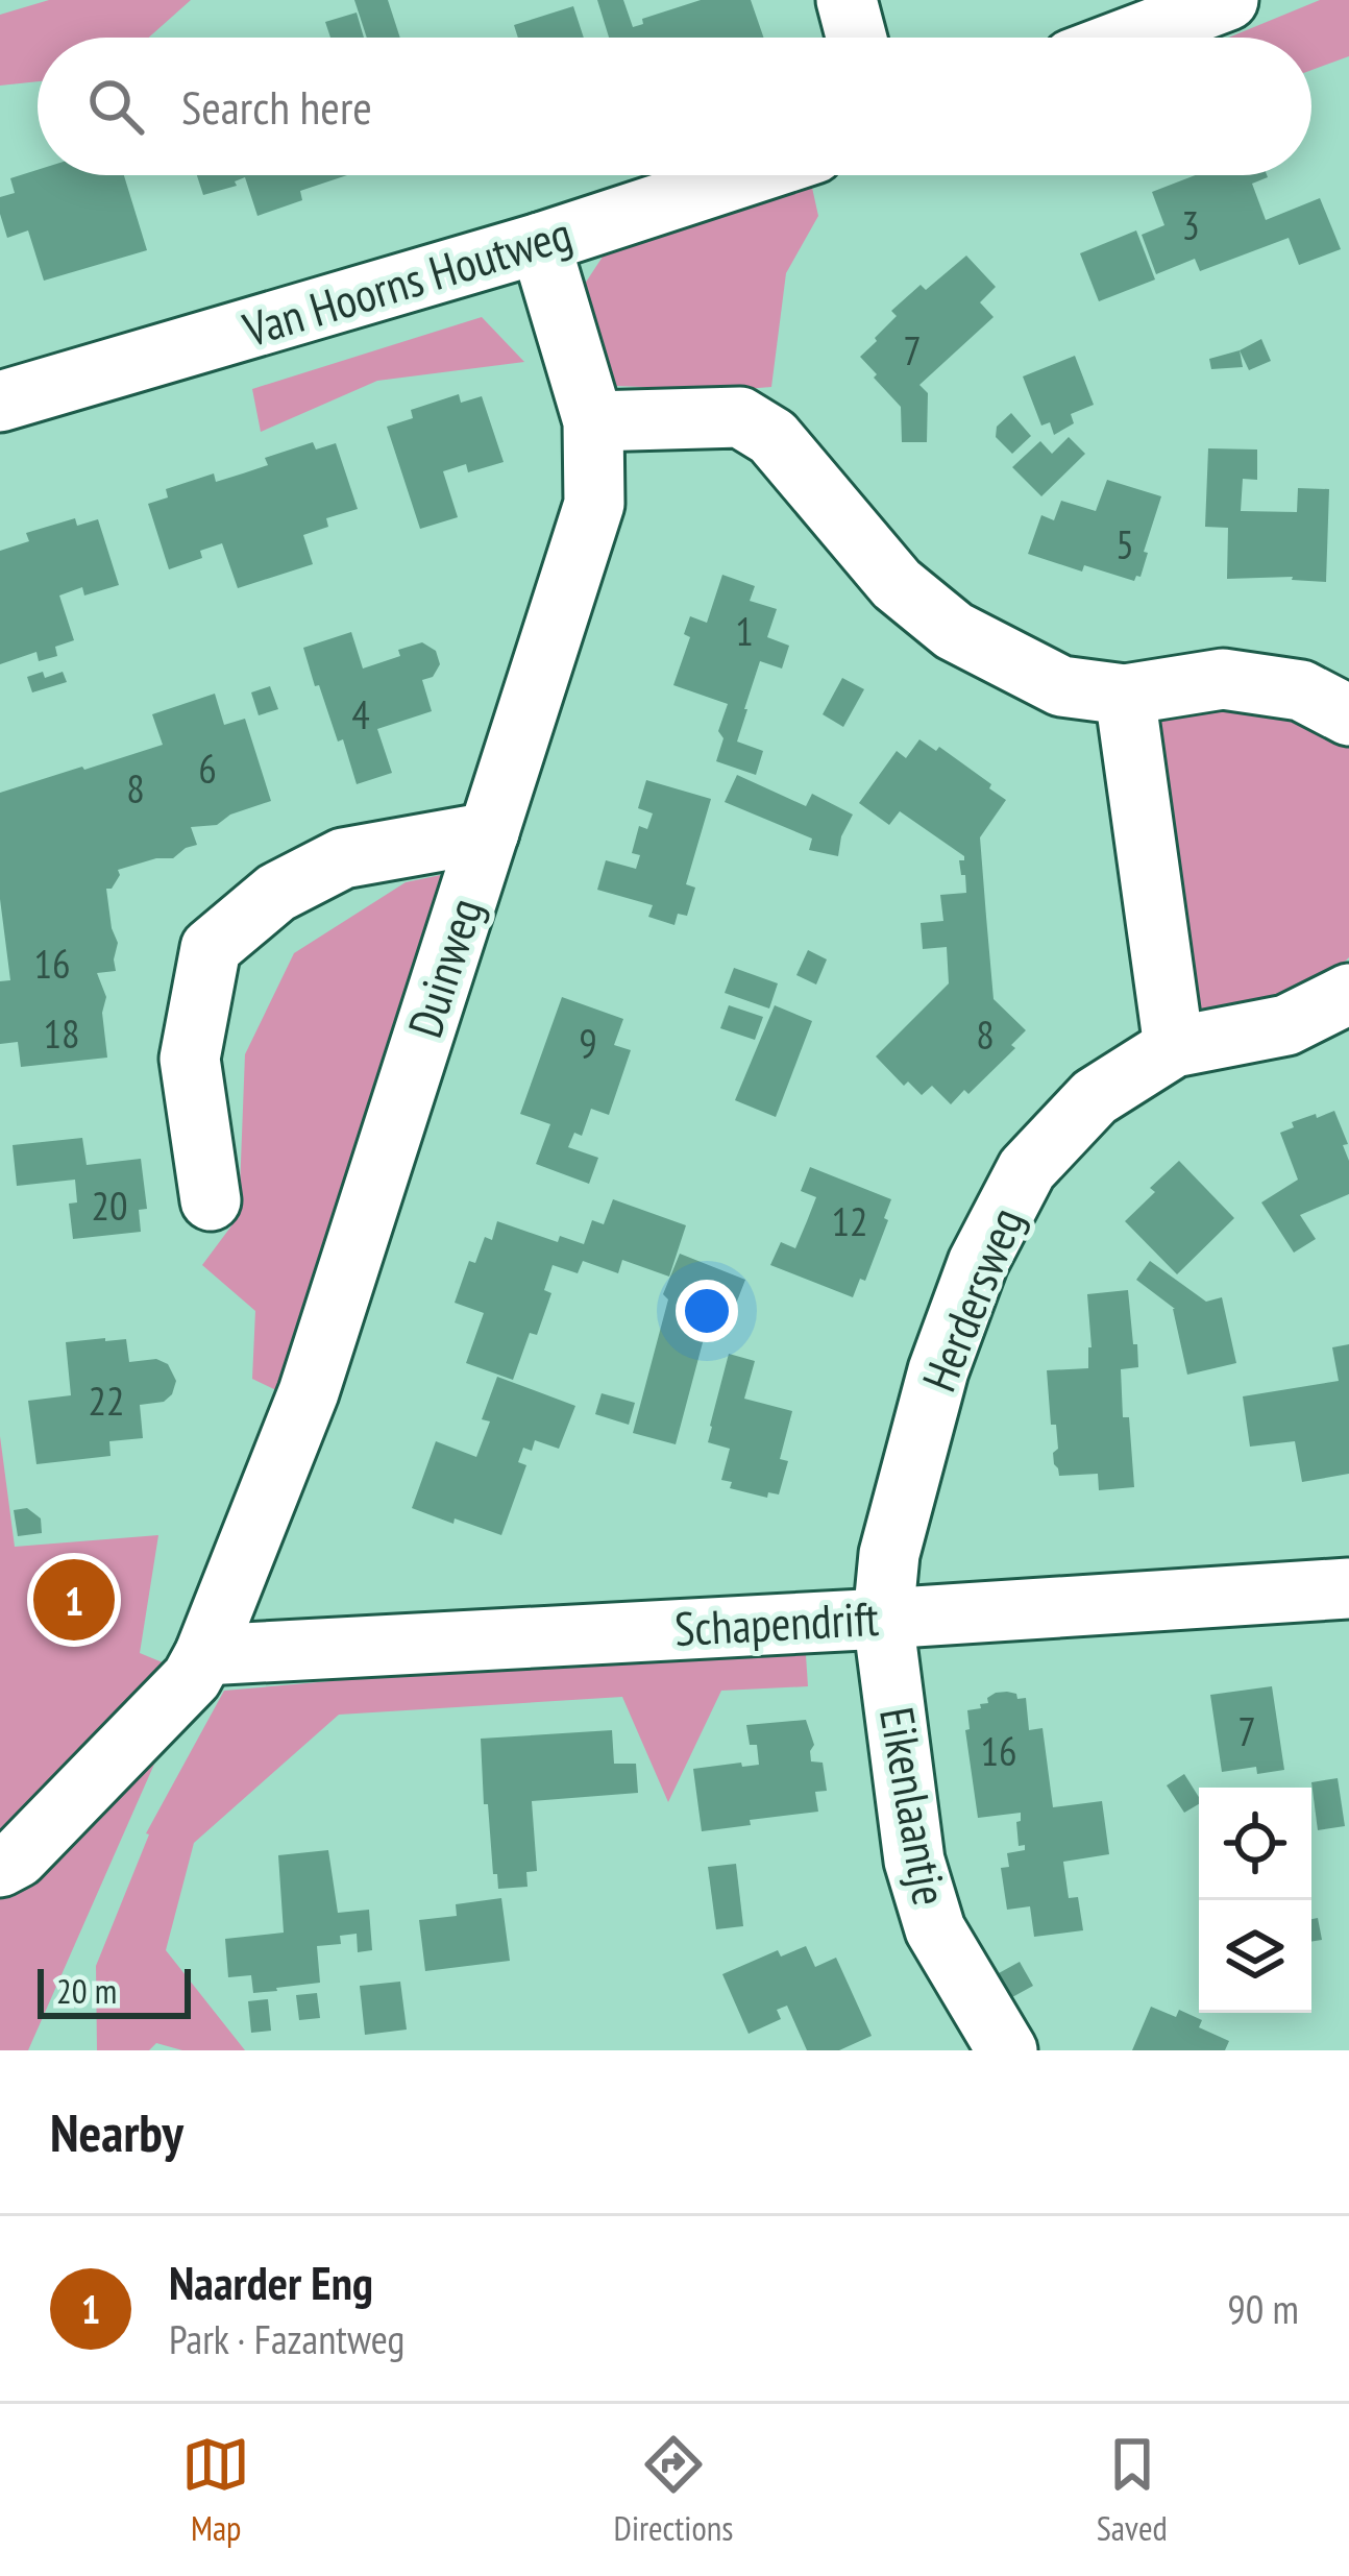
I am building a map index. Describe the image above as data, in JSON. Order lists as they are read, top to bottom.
{
  "streets": {
    "street": [
      "Van Hoorns Houtweg",
      "Duinweg",
      "Herdersweg",
      "Schapendrift",
      "Eikenlaantje"
    ]
  },
  "crossings": [
    ["Van Hoorns Houtweg", "Duinweg"],
    ["Duinweg", "Schapendrift"],
    ["Herdersweg", "Schapendrift"],
    ["Herdersweg", "Eikenlaantje"],
    ["Schapendrift", "Eikenlaantje"]
  ],
  "house_numbers": [
    "3",
    "7",
    "5",
    "1",
    "4",
    "6",
    "8",
    "16",
    "18",
    "8",
    "9",
    "20",
    "12",
    "22",
    "7",
    "16"
  ],
  "scale_bar": "20 m",
  "page": {
    "search": "Search here",
    "pins": "1",
    "scale": "20 m",
    "heading": "Nearby",
    "list": [
      {
        "mark": "1",
        "name": "Naarder Eng",
        "note": "Park · Fazantweg",
        "value": "90 m"
      }
    ],
    "nav": ["Map", "Directions", "Saved"]
  }
}
